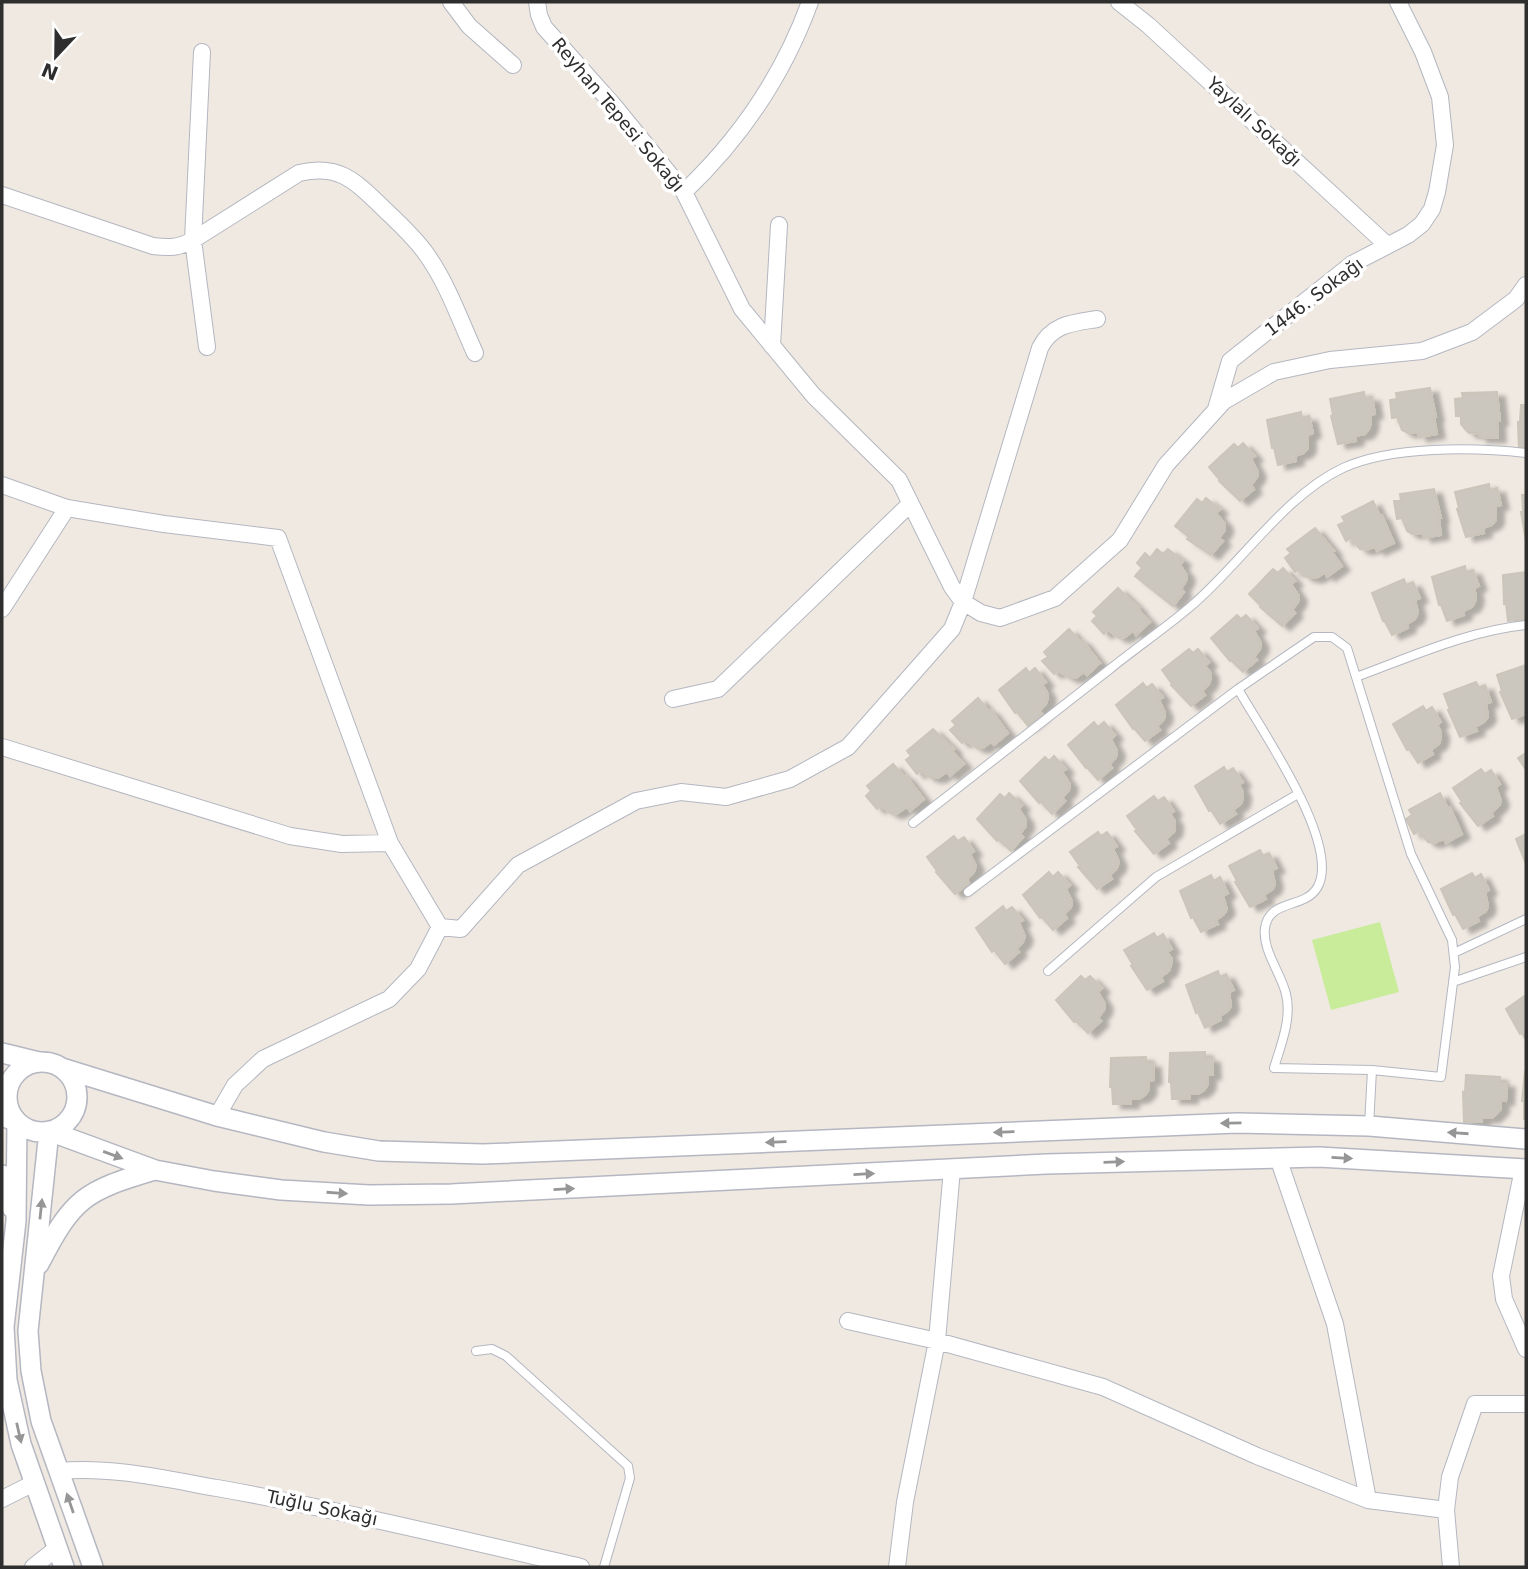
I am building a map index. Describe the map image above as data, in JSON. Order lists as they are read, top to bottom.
{
  "streets": {
    "street": [
      "Reyhan Tepesi Sokağı",
      "Yaylalı Sokağı",
      "1446. Sokağı",
      "Tuğlu Sokağı"
    ]
  },
  "crossings": [
    ["Yaylalı Sokağı", "1446. Sokağı"]
  ],
  "north": "bottom"
}
